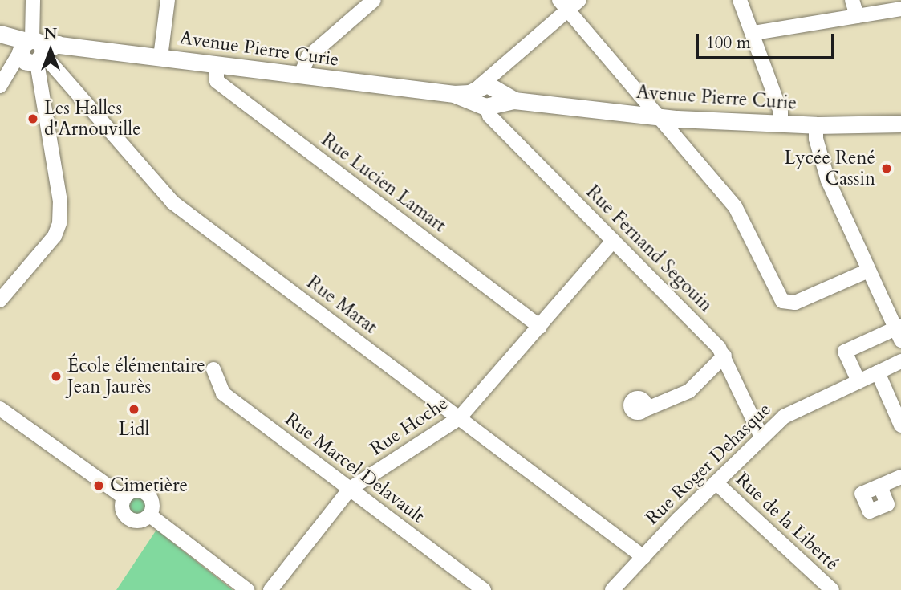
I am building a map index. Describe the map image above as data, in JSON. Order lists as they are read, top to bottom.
{
  "streets": {
    "main road": ["Avenue Pierre Curie"],
    "street": [
      "Rue Lucien Lamart",
      "Rue Fernand Segouin",
      "Rue Marat",
      "Rue Hoche",
      "Rue Roger Dehasque",
      "Rue Marcel Delavault",
      "Rue de la Liberté"
    ]
  },
  "crossings": [
    ["Avenue Pierre Curie", "Rue Lucien Lamart"],
    ["Avenue Pierre Curie", "Rue Fernand Segouin"],
    ["Avenue Pierre Curie", "Rue Marat"],
    ["Rue Lucien Lamart", "Rue Hoche"],
    ["Rue Fernand Segouin", "Rue Hoche"],
    ["Rue Fernand Segouin", "Rue Roger Dehasque"],
    ["Rue Marat", "Rue Hoche"],
    ["Rue Marat", "Rue Roger Dehasque"],
    ["Rue Hoche", "Rue Marcel Delavault"],
    ["Rue Roger Dehasque", "Rue de la Liberté"]
  ],
  "places": [
    "Les Halles d'Arnouville",
    "Lycée René Cassin",
    "École élémentaire Jean Jaurès",
    "Lidl",
    "Cimetière"
  ],
  "scale_bar": "100 m",
  "north": "top"
}
